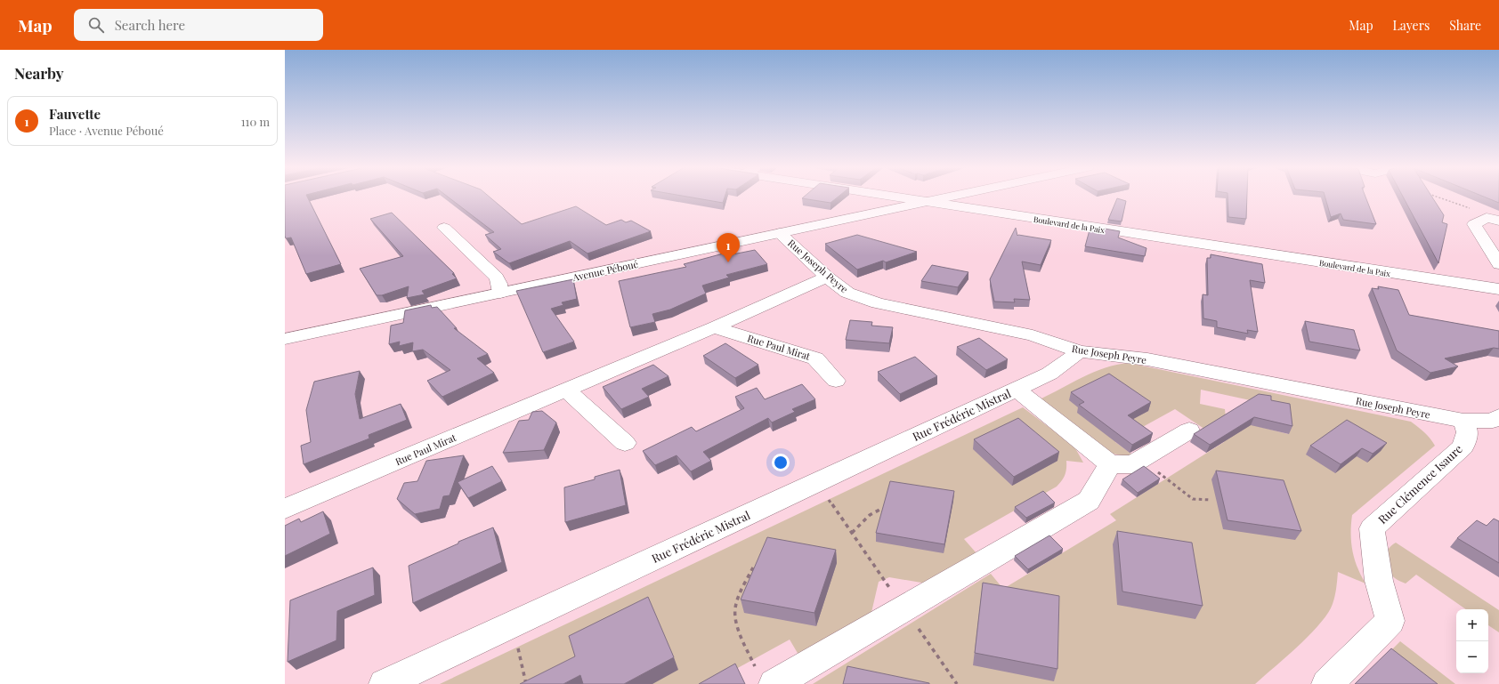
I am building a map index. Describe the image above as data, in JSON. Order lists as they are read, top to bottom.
{
  "streets": {
    "street": [
      "Boulevard de la Paix",
      "Rue Joseph Peyre",
      "Avenue Péboué",
      "Rue Paul Mirat",
      "Rue Frédéric Mistral",
      "Rue Clémence Isaure"
    ]
  },
  "crossings": [
    ["Boulevard de la Paix", "Avenue Péboué"],
    ["Rue Joseph Peyre", "Avenue Péboué"],
    ["Rue Joseph Peyre", "Rue Paul Mirat"],
    ["Rue Joseph Peyre", "Rue Frédéric Mistral"],
    ["Rue Joseph Peyre", "Rue Clémence Isaure"]
  ],
  "page": {
    "header": "Map",
    "search": "Search here",
    "nav": ["Map", "Layers", "Share"],
    "heading": "Nearby",
    "list": [
      {
        "mark": "1",
        "name": "Fauvette",
        "note": "Place · Avenue Péboué",
        "value": "110 m"
      }
    ],
    "pins": "1",
    "map_buttons": ["+", "−"]
  }
}
